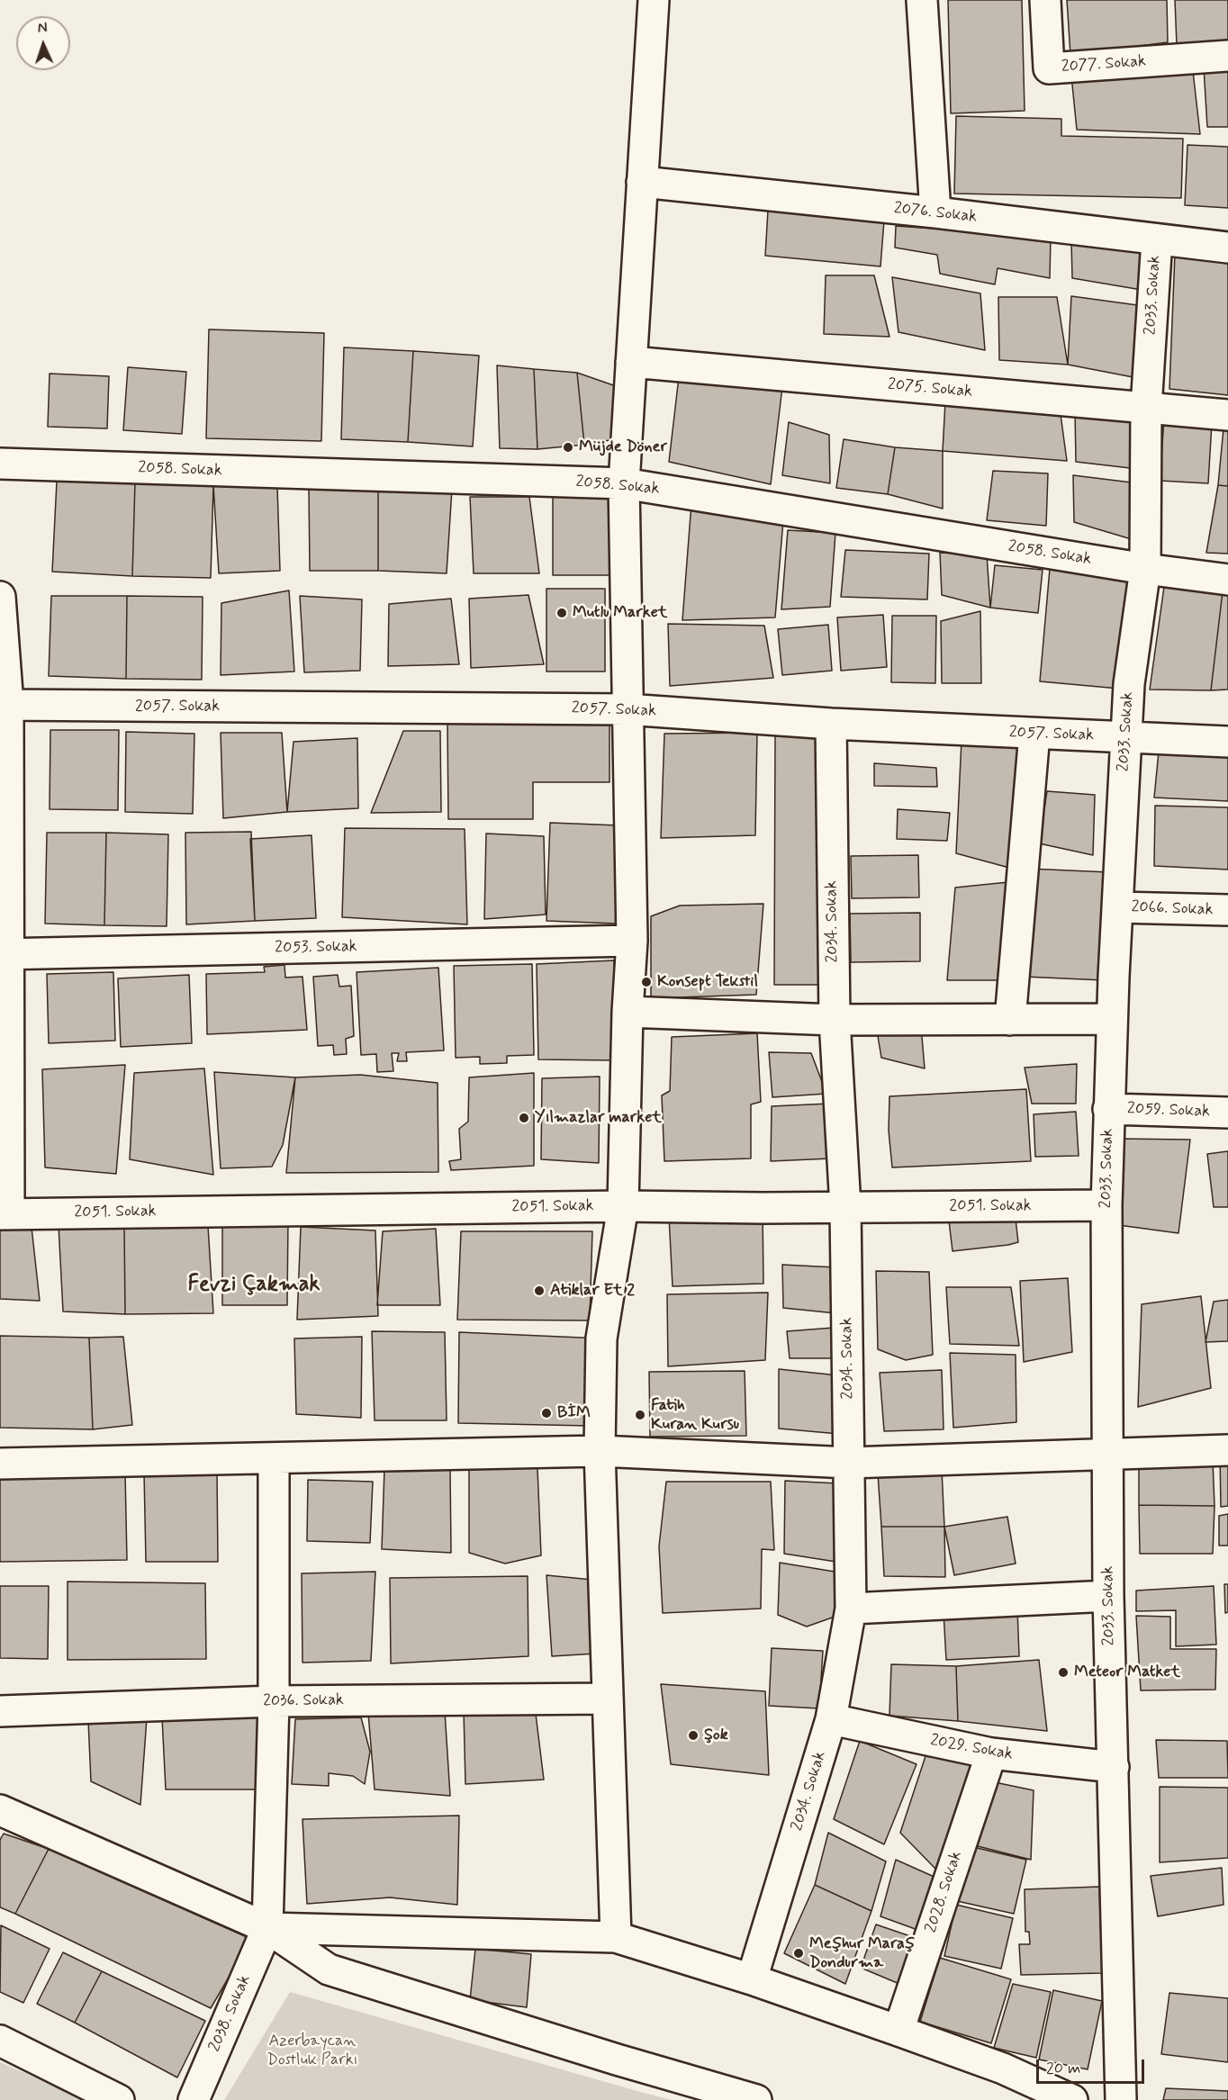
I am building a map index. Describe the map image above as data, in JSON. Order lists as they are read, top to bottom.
{
  "streets": {
    "street": [
      "2077. Sokak",
      "2076. Sokak",
      "2033. Sokak",
      "2075. Sokak",
      "2058. Sokak",
      "2057. Sokak",
      "2066. Sokak",
      "2034. Sokak",
      "2053. Sokak",
      "2059. Sokak",
      "2051. Sokak",
      "2036. Sokak",
      "2029. Sokak",
      "2028. Sokak",
      "2038. Sokak"
    ]
  },
  "crossings": [
    ["2076. Sokak", "2033. Sokak"],
    ["2033. Sokak", "2075. Sokak"],
    ["2033. Sokak", "2058. Sokak"],
    ["2033. Sokak", "2057. Sokak"],
    ["2033. Sokak", "2066. Sokak"],
    ["2033. Sokak", "2059. Sokak"],
    ["2033. Sokak", "2051. Sokak"],
    ["2033. Sokak", "2029. Sokak"],
    ["2057. Sokak", "2034. Sokak"],
    ["2034. Sokak", "2051. Sokak"],
    ["2034. Sokak", "2029. Sokak"],
    ["2029. Sokak", "2028. Sokak"]
  ],
  "districts": ["Fevzi Çakmak"],
  "parks": ["Azerbaycan Dostluk Parkı"],
  "places": [
    "Müjde Döner",
    "Mutlu Market",
    "Konsept Tekstil",
    "Yılmazlar market",
    "Atiklar Et 2",
    "BİM",
    "Fatih Kuran Kursu",
    "Meteor Matket",
    "Şok",
    "Meşhur Maraş Dondurma"
  ],
  "scale_bar": "20 m",
  "north": "top"
}
